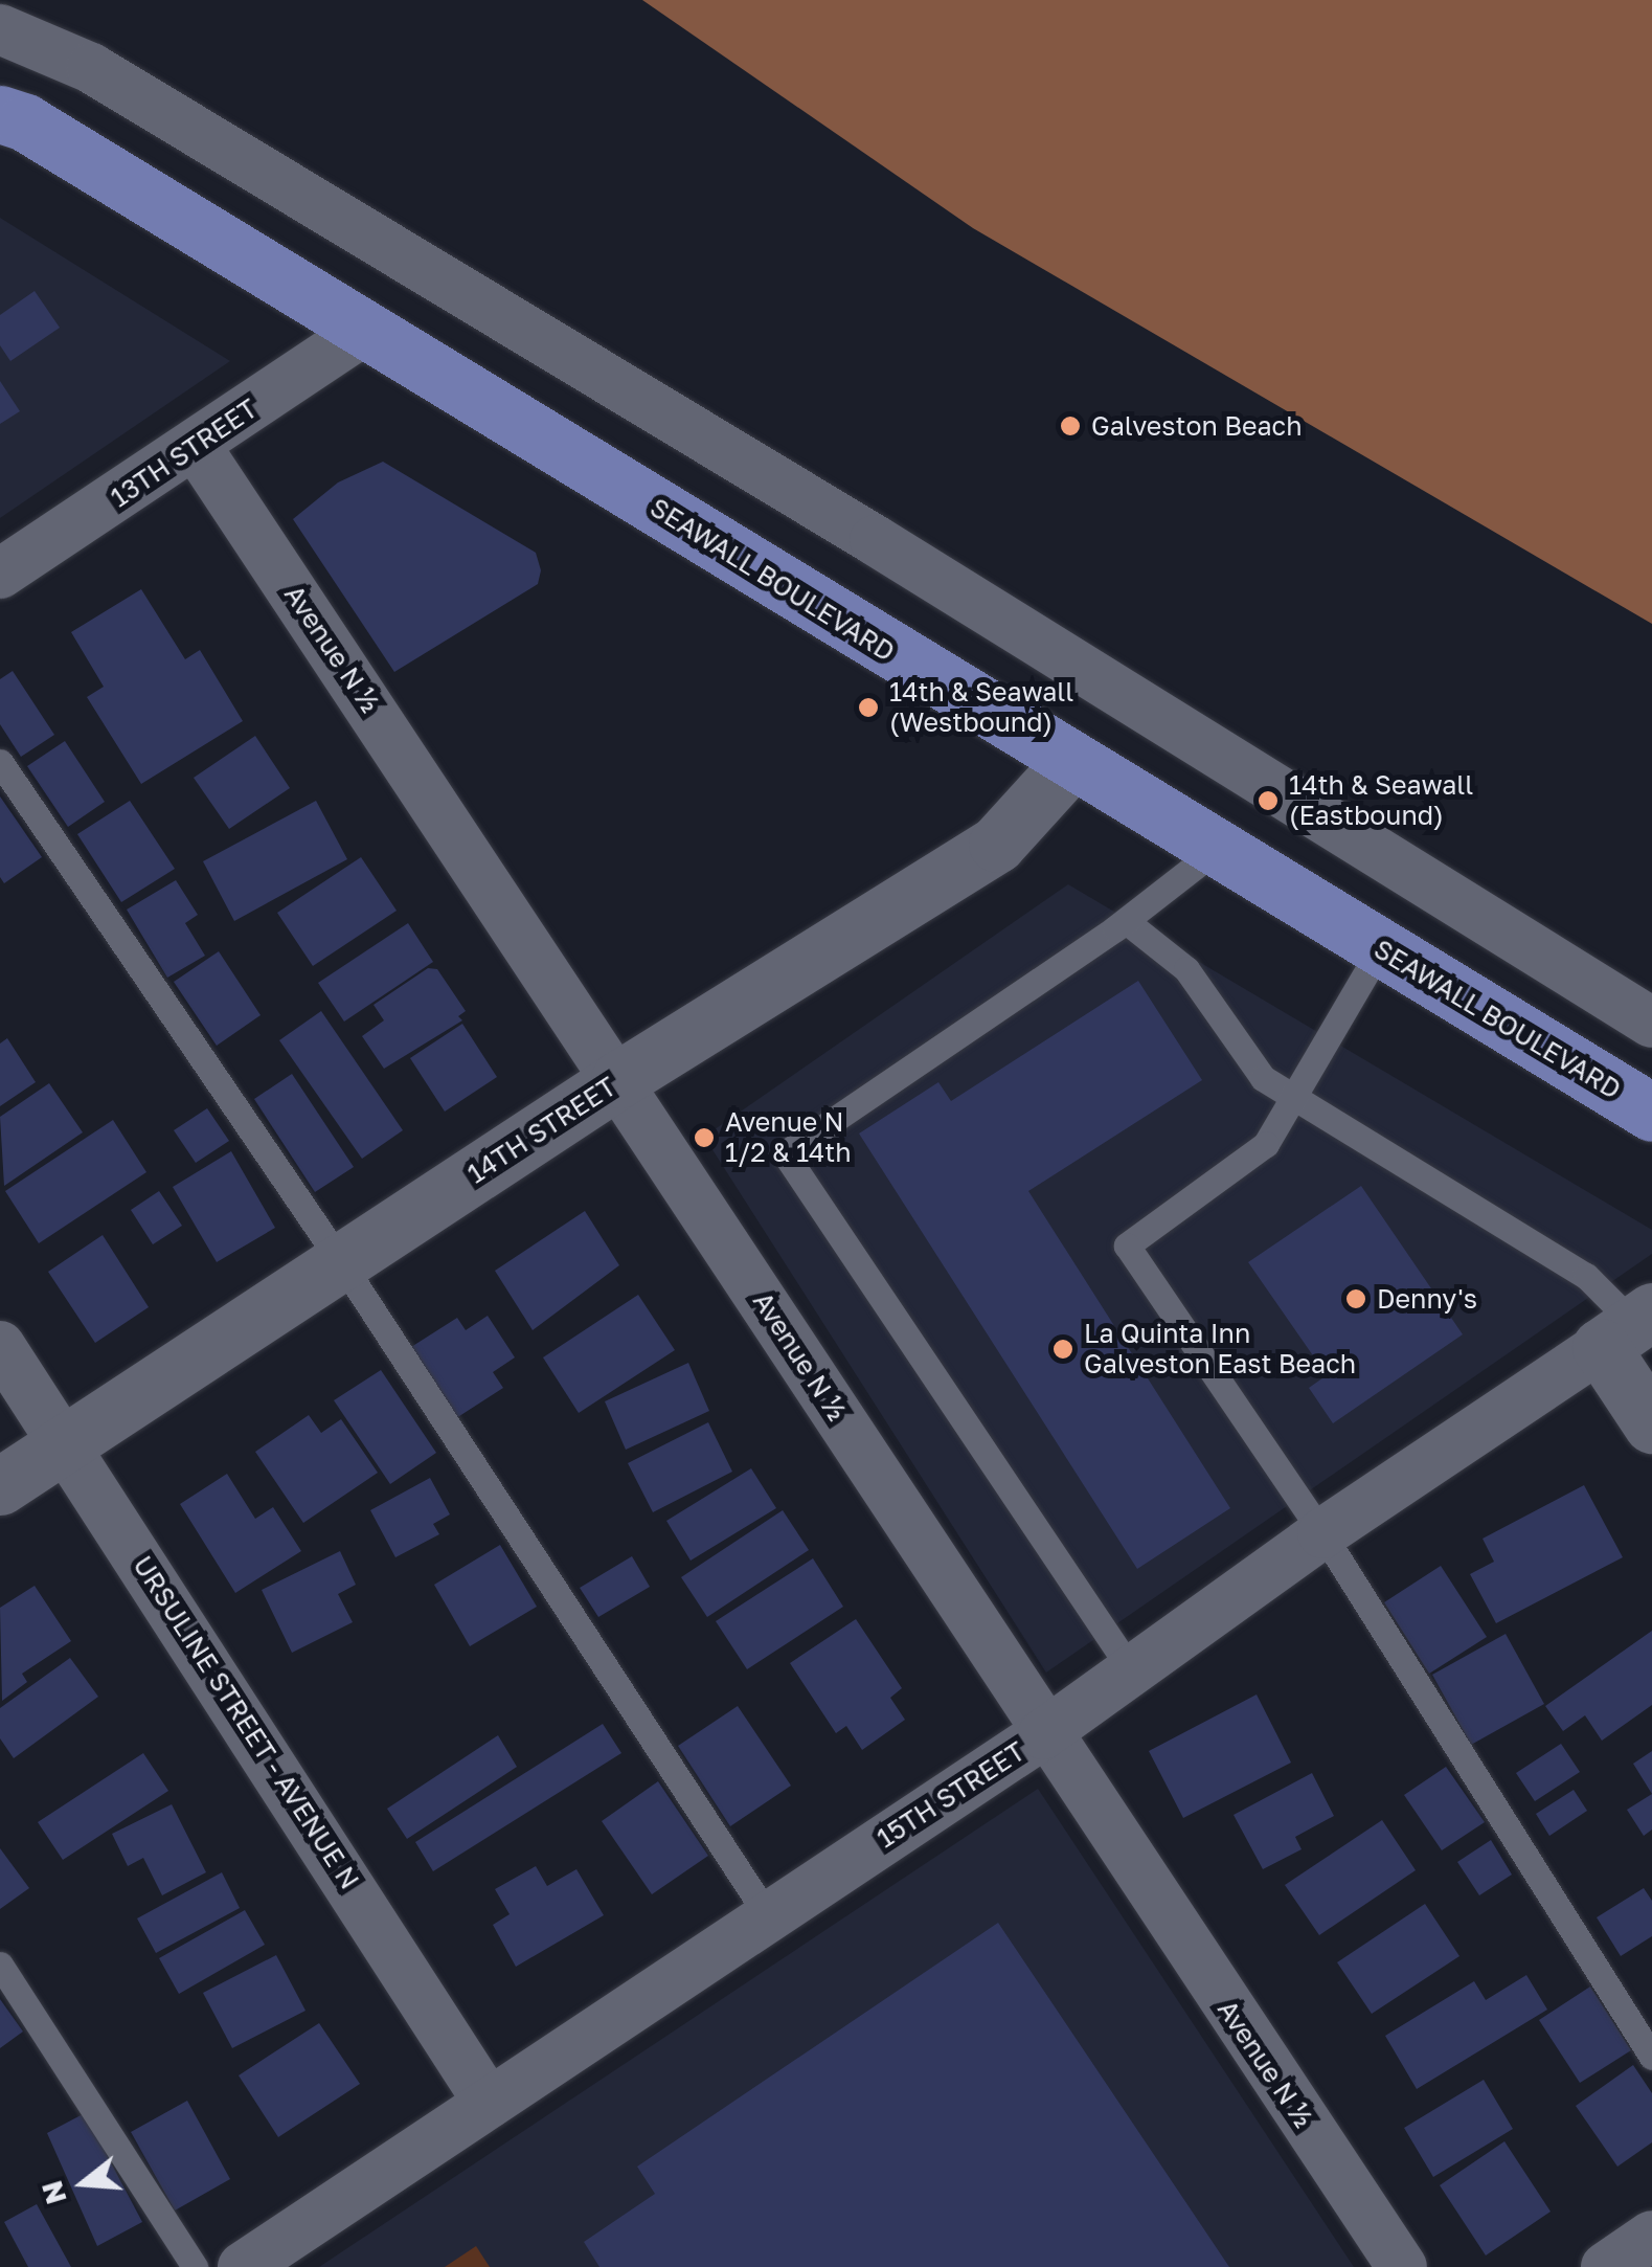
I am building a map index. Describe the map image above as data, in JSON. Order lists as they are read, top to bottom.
{
  "streets": {
    "main road": ["SEAWALL BOULEVARD", "14TH STREET"],
    "street": [
      "13TH STREET",
      "Avenue N ½",
      "URSULINE STREET - AVENUE N",
      "15TH STREET"
    ]
  },
  "crossings": [
    ["13TH STREET", "SEAWALL BOULEVARD"],
    ["13TH STREET", "Avenue N ½"],
    ["SEAWALL BOULEVARD", "14TH STREET"],
    ["Avenue N ½", "14TH STREET"],
    ["Avenue N ½", "15TH STREET"],
    ["14TH STREET", "URSULINE STREET - AVENUE N"],
    ["URSULINE STREET - AVENUE N", "15TH STREET"]
  ],
  "places": [
    "Galveston Beach",
    "14th & Seawall (Westbound)",
    "14th & Seawall (Eastbound)",
    "Avenue N 1/2 & 14th",
    "Denny's",
    "La Quinta Inn Galveston East Beach"
  ],
  "north": "left"
}
